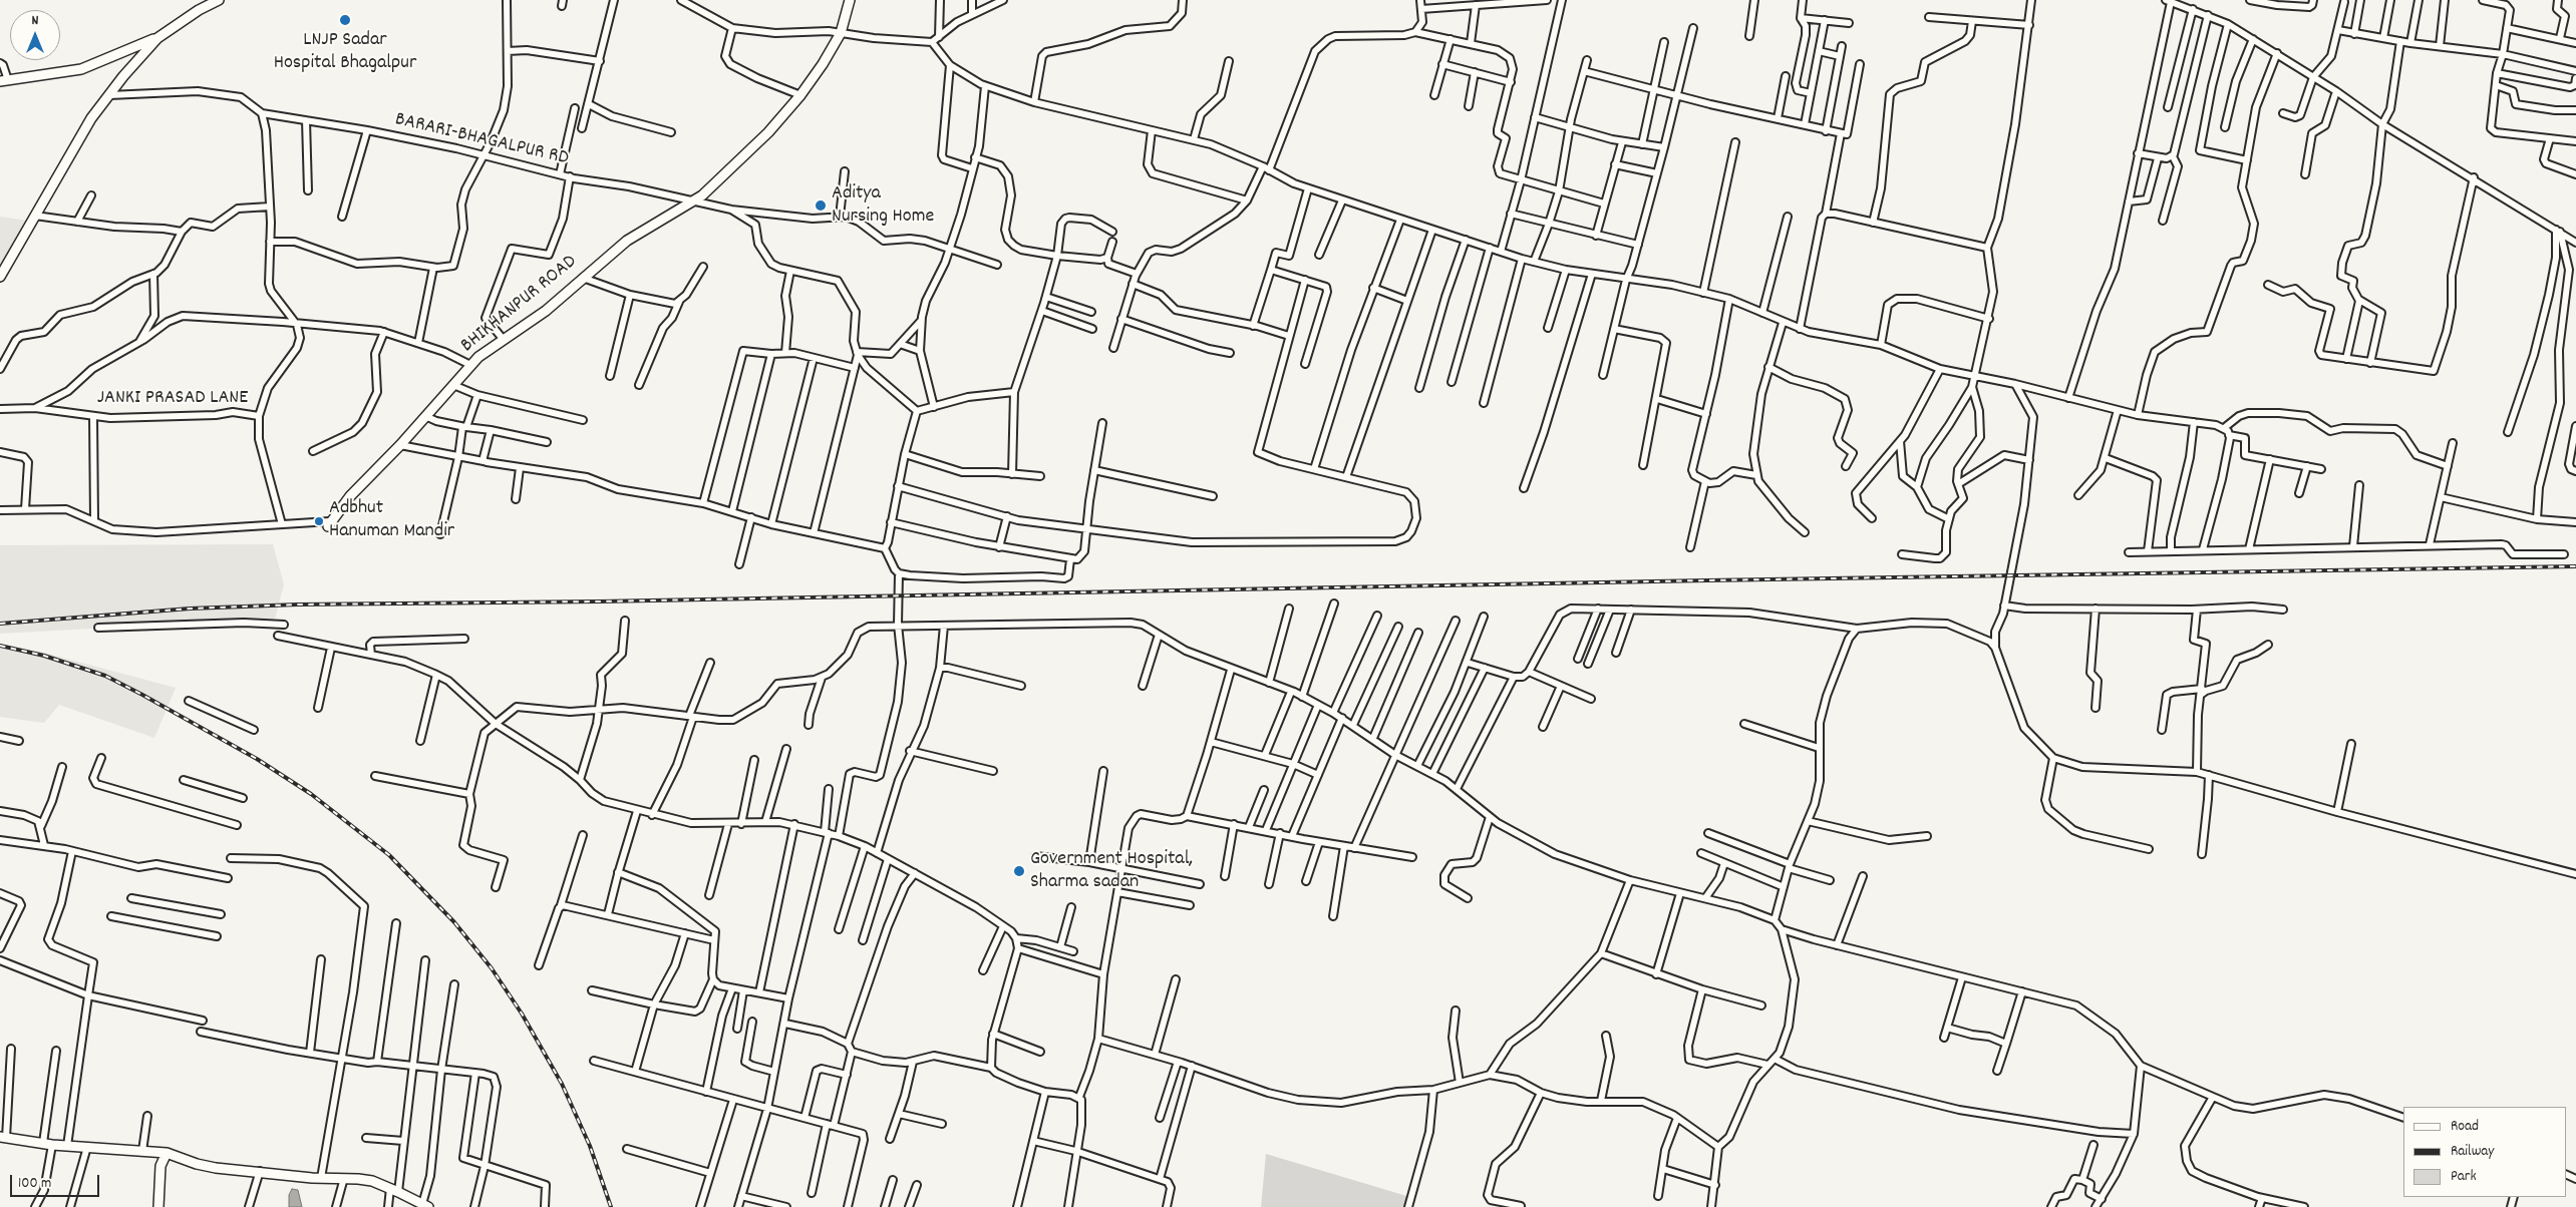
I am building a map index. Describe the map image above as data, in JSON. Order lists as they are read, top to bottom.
{
  "streets": {
    "main road": ["BHIKHANPUR ROAD"],
    "street": ["BARARI-BHAGALPUR RD", "JANKI PRASAD LANE"]
  },
  "crossings": [
    ["BARARI-BHAGALPUR RD", "BHIKHANPUR ROAD"]
  ],
  "places": [
    "LNJP Sadar Hospital Bhagalpur",
    "Aditya Nursing Home",
    "Adbhut Hanuman Mandir",
    "Government Hospital, Sharma sadan"
  ],
  "legend": ["Road", "Railway", "Park"],
  "scale_bar": "100 m",
  "north": "top"
}
